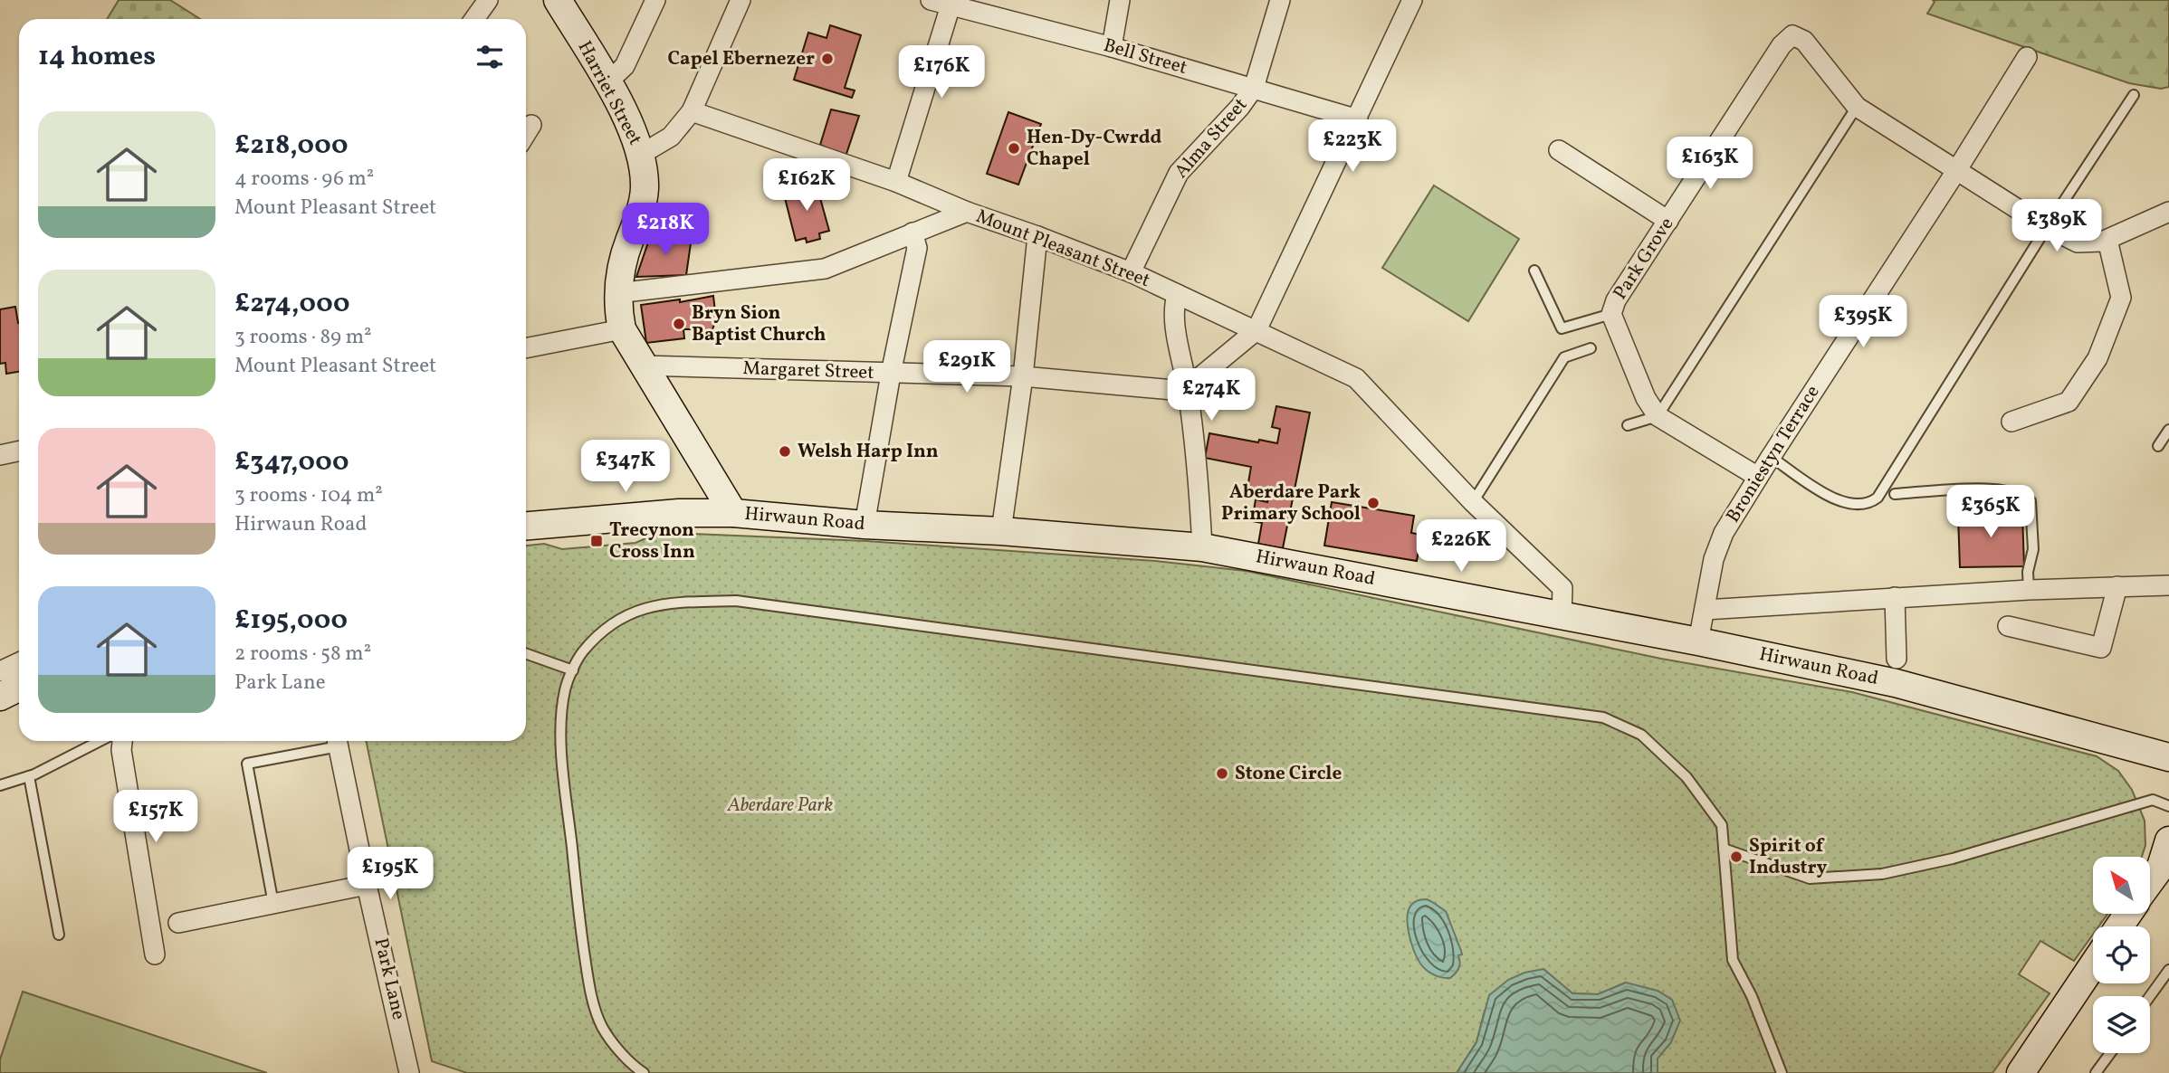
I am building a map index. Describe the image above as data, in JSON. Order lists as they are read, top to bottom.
{
  "streets": {
    "main road": ["Harriet Street", "Hirwaun Road"],
    "street": [
      "Bell Street",
      "Alma Street",
      "Mount Pleasant Street",
      "Park Grove",
      "Margaret Street",
      "Broniestyn Terrace",
      "Park Lane"
    ]
  },
  "crossings": [
    ["Bell Street", "Alma Street"],
    ["Harriet Street", "Mount Pleasant Street"],
    ["Alma Street", "Mount Pleasant Street"],
    ["Mount Pleasant Street", "Hirwaun Road"],
    ["Park Grove", "Broniestyn Terrace"],
    ["Broniestyn Terrace", "Hirwaun Road"]
  ],
  "parks": ["Aberdare Park"],
  "places": {
    "other": [
      "Capel Ebernezer",
      "Hen-Dy-Cwrdd Chapel",
      "Bryn Sion Baptist Church",
      "Welsh Harp Inn",
      "Aberdare Park Primary School",
      "Stone Circle",
      "Spirit of Industry"
    ],
    "transit": ["Trecynon Cross Inn"]
  },
  "north": "top left",
  "page": {
    "heading": "14 homes",
    "price": [
      "£176K",
      "£223K",
      "£163K",
      "£162K",
      "£389K",
      "£218K",
      "£395K",
      "£291K",
      "£274K",
      "£347K",
      "£365K",
      "£226K",
      "£157K",
      "£195K"
    ],
    "list": [
      {
        "name": "£218,000",
        "note": "4 rooms · 96 m² · Mount Pleasant Street"
      },
      {
        "name": "£274,000",
        "note": "3 rooms · 89 m² · Mount Pleasant Street"
      },
      {
        "name": "£347,000",
        "note": "3 rooms · 104 m² · Hirwaun Road"
      },
      {
        "name": "£195,000",
        "note": "2 rooms · 58 m² · Park Lane"
      }
    ]
  }
}
